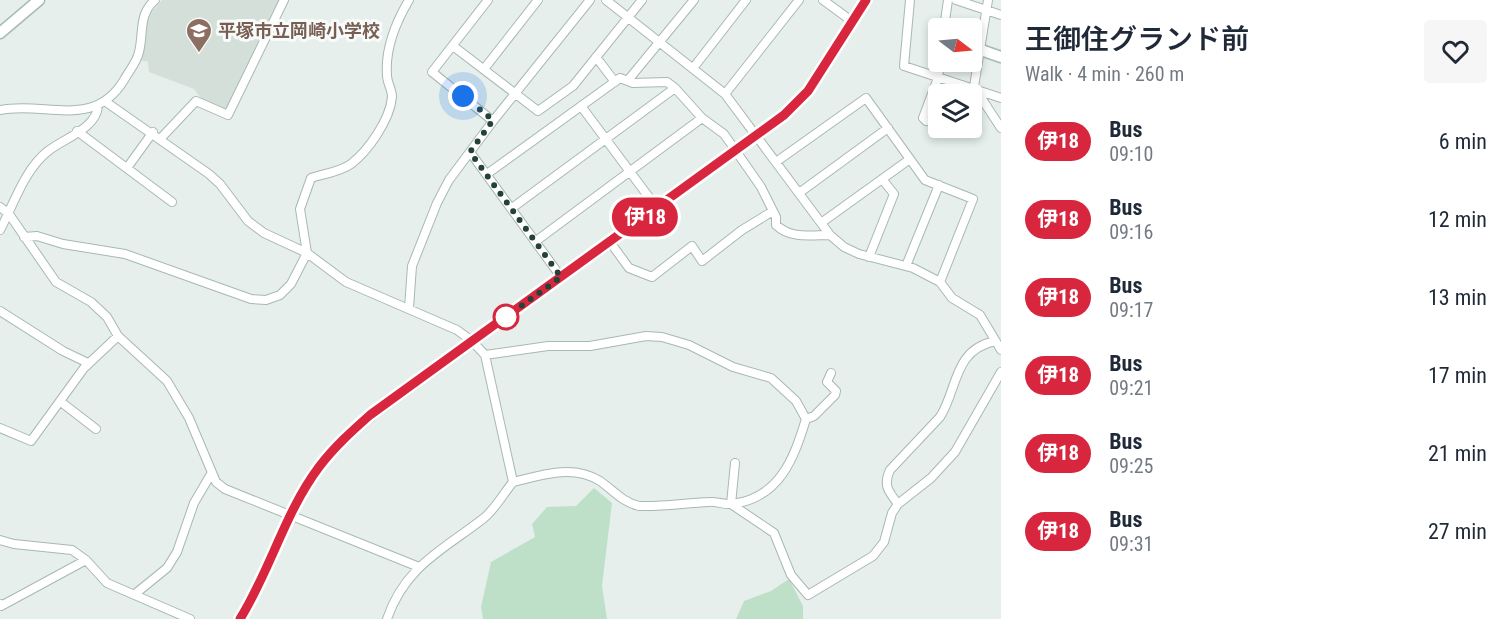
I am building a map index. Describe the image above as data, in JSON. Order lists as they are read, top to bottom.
{
  "places": {
    "school or university": ["平塚市立岡崎小学校"]
  },
  "lines": ["bus line 伊18"],
  "north": "right",
  "page": {
    "on_map": "伊18",
    "heading": ["王御住グランド前", "Walk · 4 min · 260 m"],
    "list": [
      {
        "mark": "伊18",
        "name": "Bus",
        "note": "09:10",
        "value": "6 min"
      },
      {
        "mark": "伊18",
        "name": "Bus",
        "note": "09:16",
        "value": "12 min"
      },
      {
        "mark": "伊18",
        "name": "Bus",
        "note": "09:17",
        "value": "13 min"
      },
      {
        "mark": "伊18",
        "name": "Bus",
        "note": "09:21",
        "value": "17 min"
      },
      {
        "mark": "伊18",
        "name": "Bus",
        "note": "09:25",
        "value": "21 min"
      },
      {
        "mark": "伊18",
        "name": "Bus",
        "note": "09:31",
        "value": "27 min"
      }
    ]
  }
}
